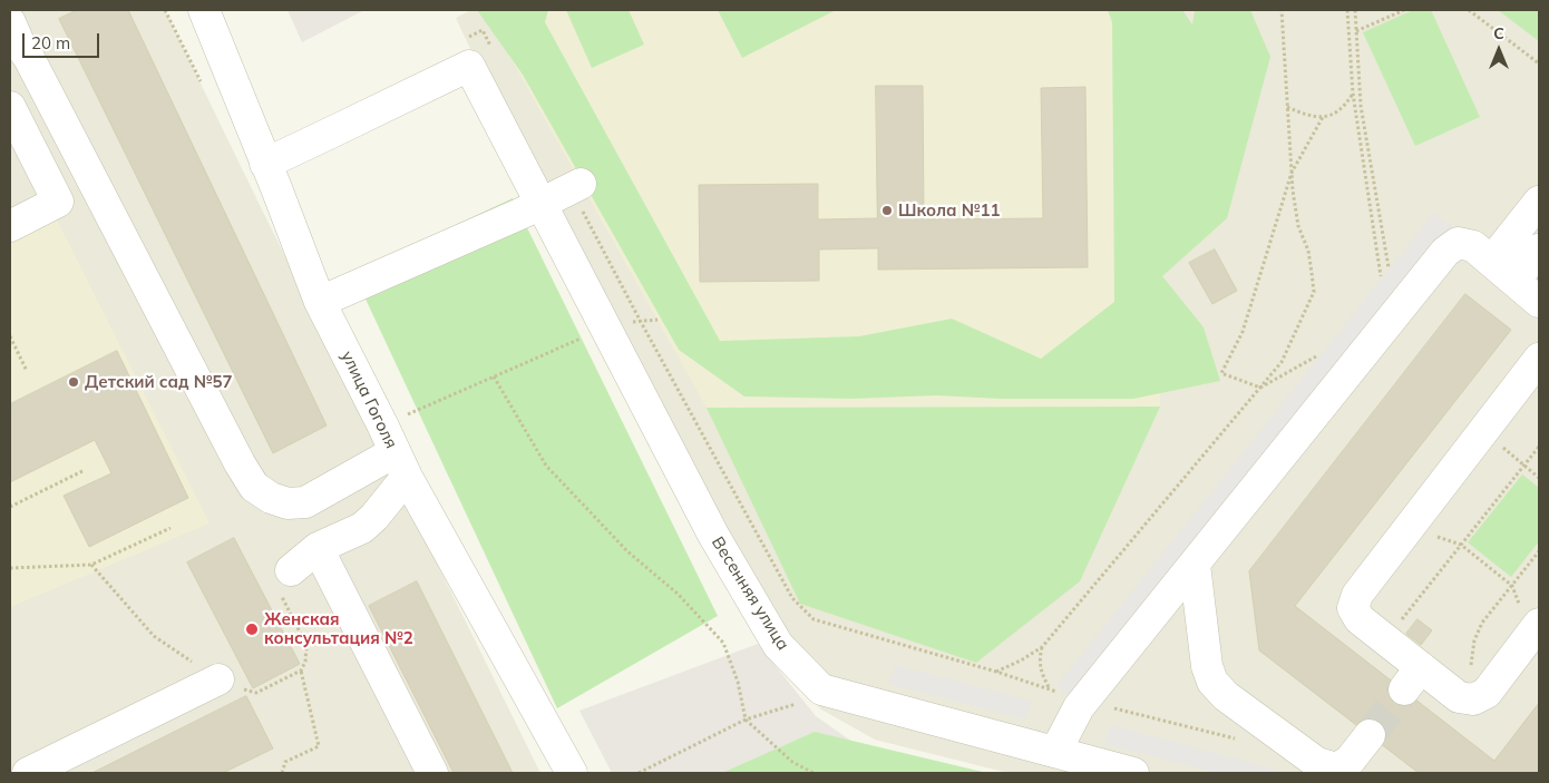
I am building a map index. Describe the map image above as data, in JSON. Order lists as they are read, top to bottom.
{
  "streets": {
    "street": ["улица Гоголя", "Весенняя улица"]
  },
  "crossings": [
    ["улица Гоголя", "Весенняя улица"]
  ],
  "places": ["Школа №11", "Детский сад №57", "Женская консультация №2"],
  "scale_bar": "20 m",
  "north": "top"
}
